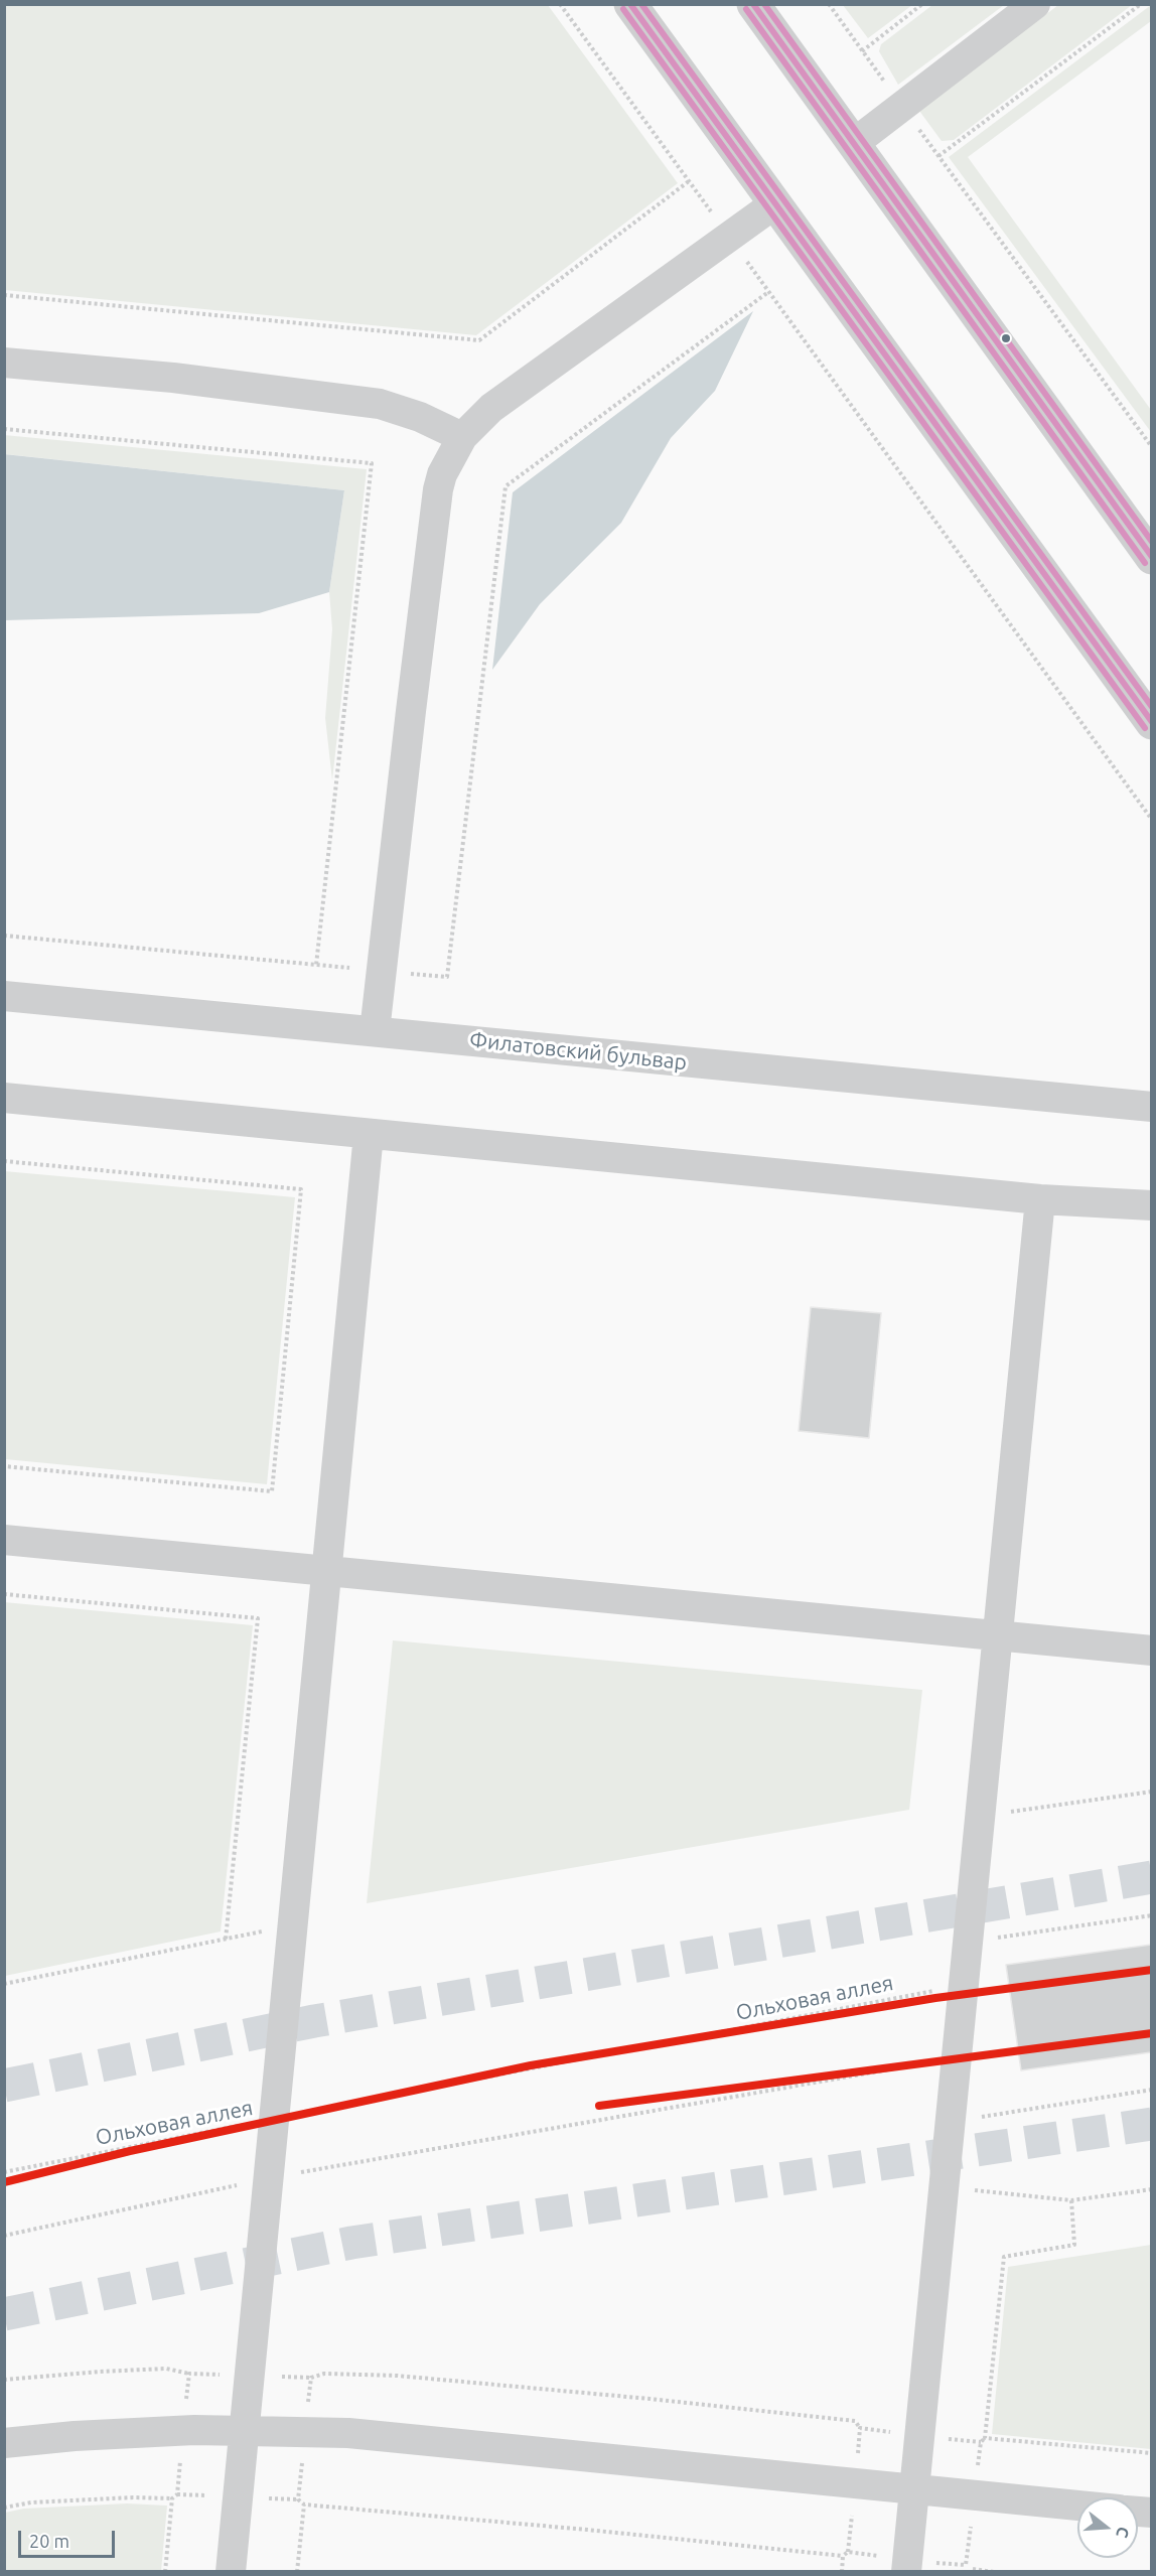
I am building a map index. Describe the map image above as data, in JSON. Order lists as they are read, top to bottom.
{
  "streets": {
    "street": ["Филатовский бульвар"],
    "path": ["Ольховая аллея"]
  },
  "scale_bar": "20 m",
  "north": "right"
}
